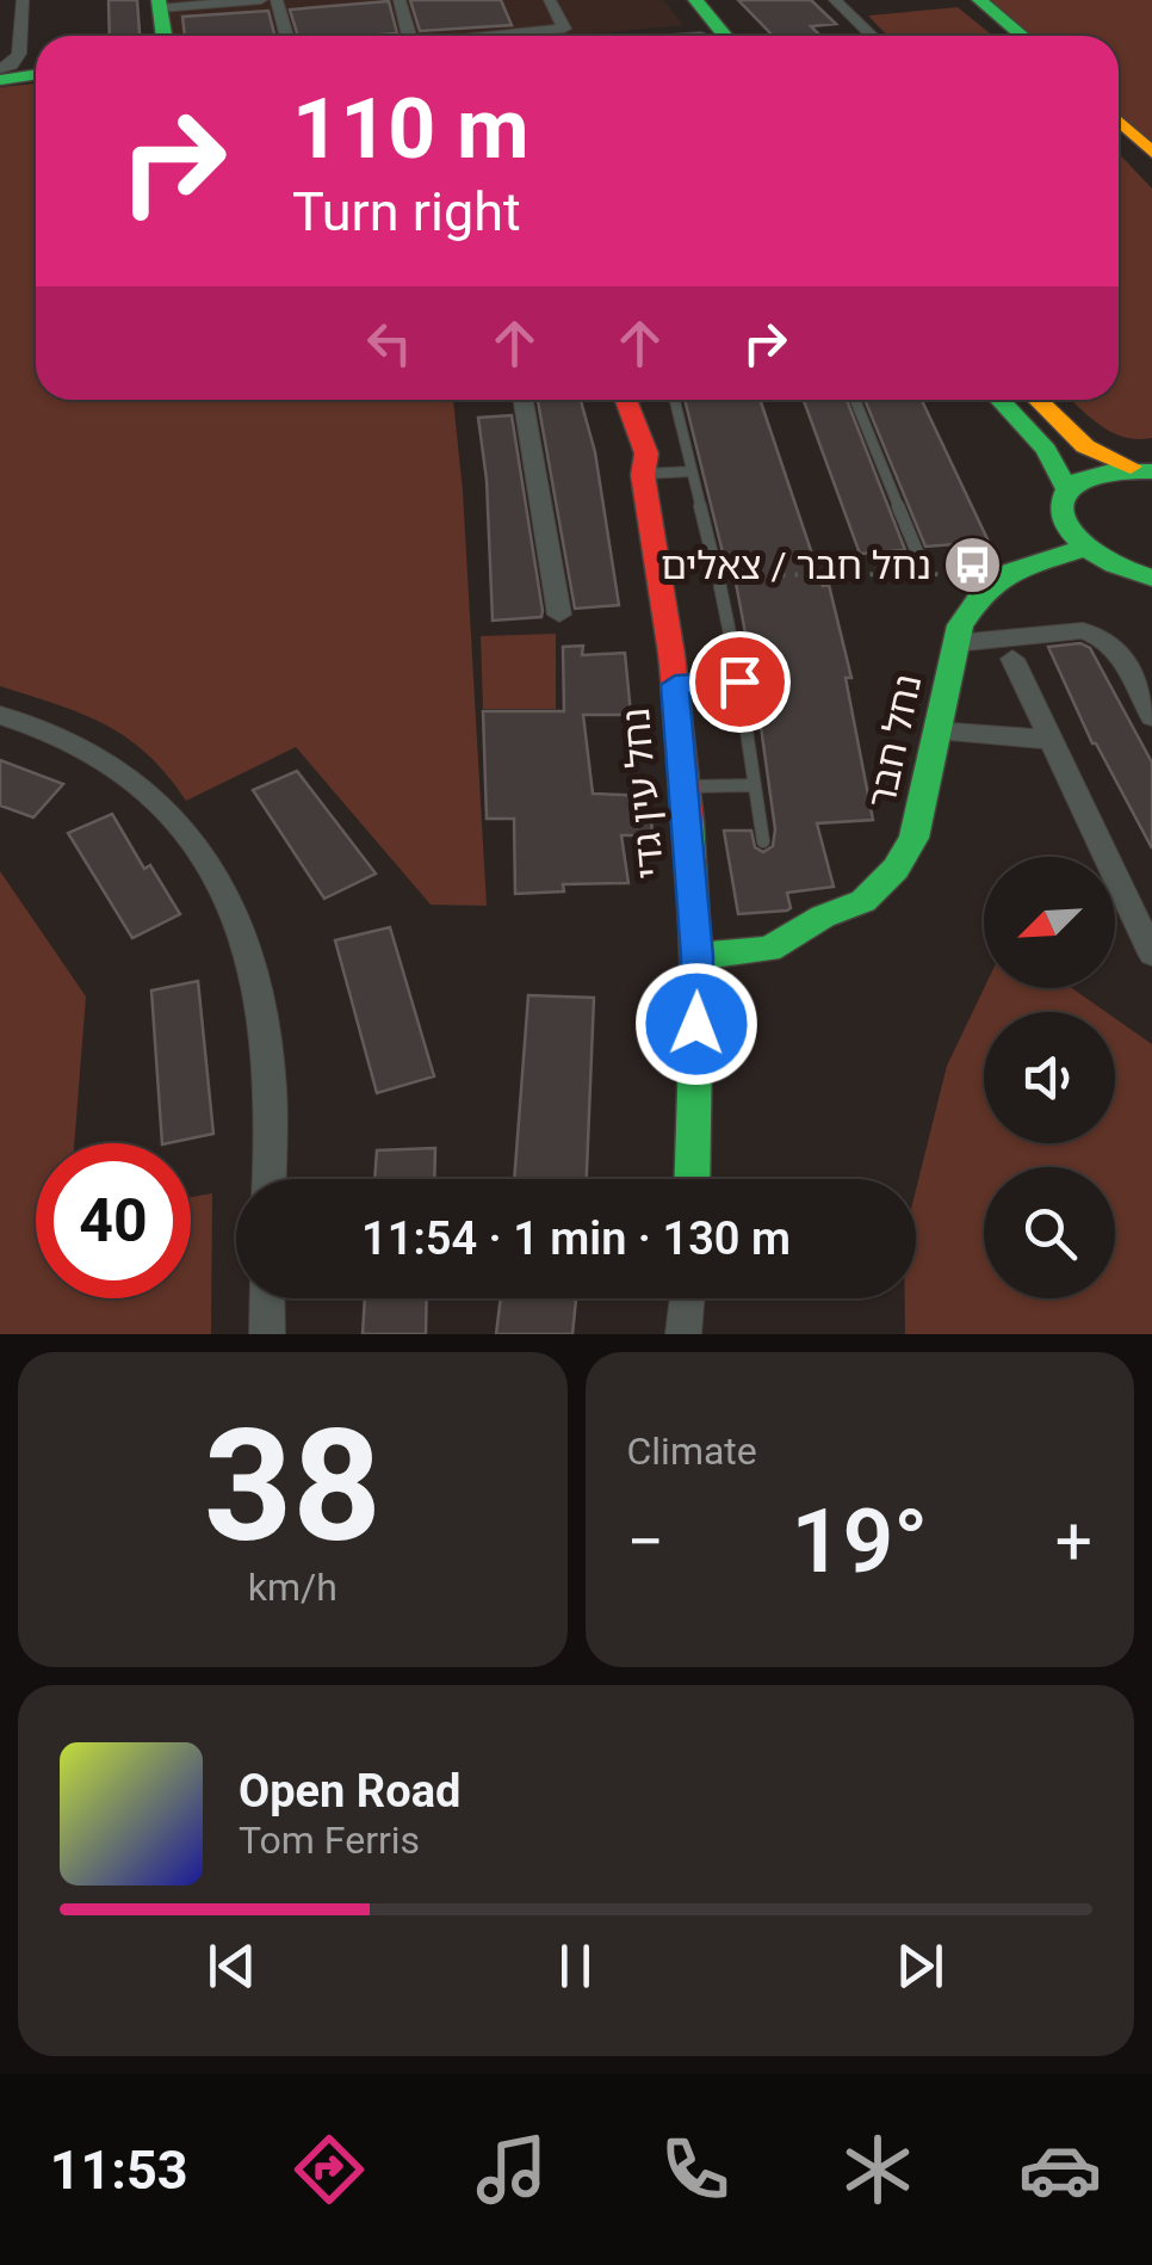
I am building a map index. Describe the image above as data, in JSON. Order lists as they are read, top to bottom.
{
  "streets": {
    "street": ["נחל חבר", "נחל עין גדי"]
  },
  "crossings": [
    ["נחל חבר", "נחל עין גדי"]
  ],
  "places": {
    "bus stop": ["נחל חבר / צאלים"]
  },
  "north": "bottom left",
  "page": {
    "turn": ["110 m", "Turn right"],
    "limit": "40",
    "trip": "11:54 · 1 min · 130 m",
    "tile": [
      ["38", "km/h"],
      "Climate"
    ],
    "heat": ["−", "19°", "+"],
    "song": ["Open Road", "Tom Ferris"],
    "tabs": "11:53"
  }
}
